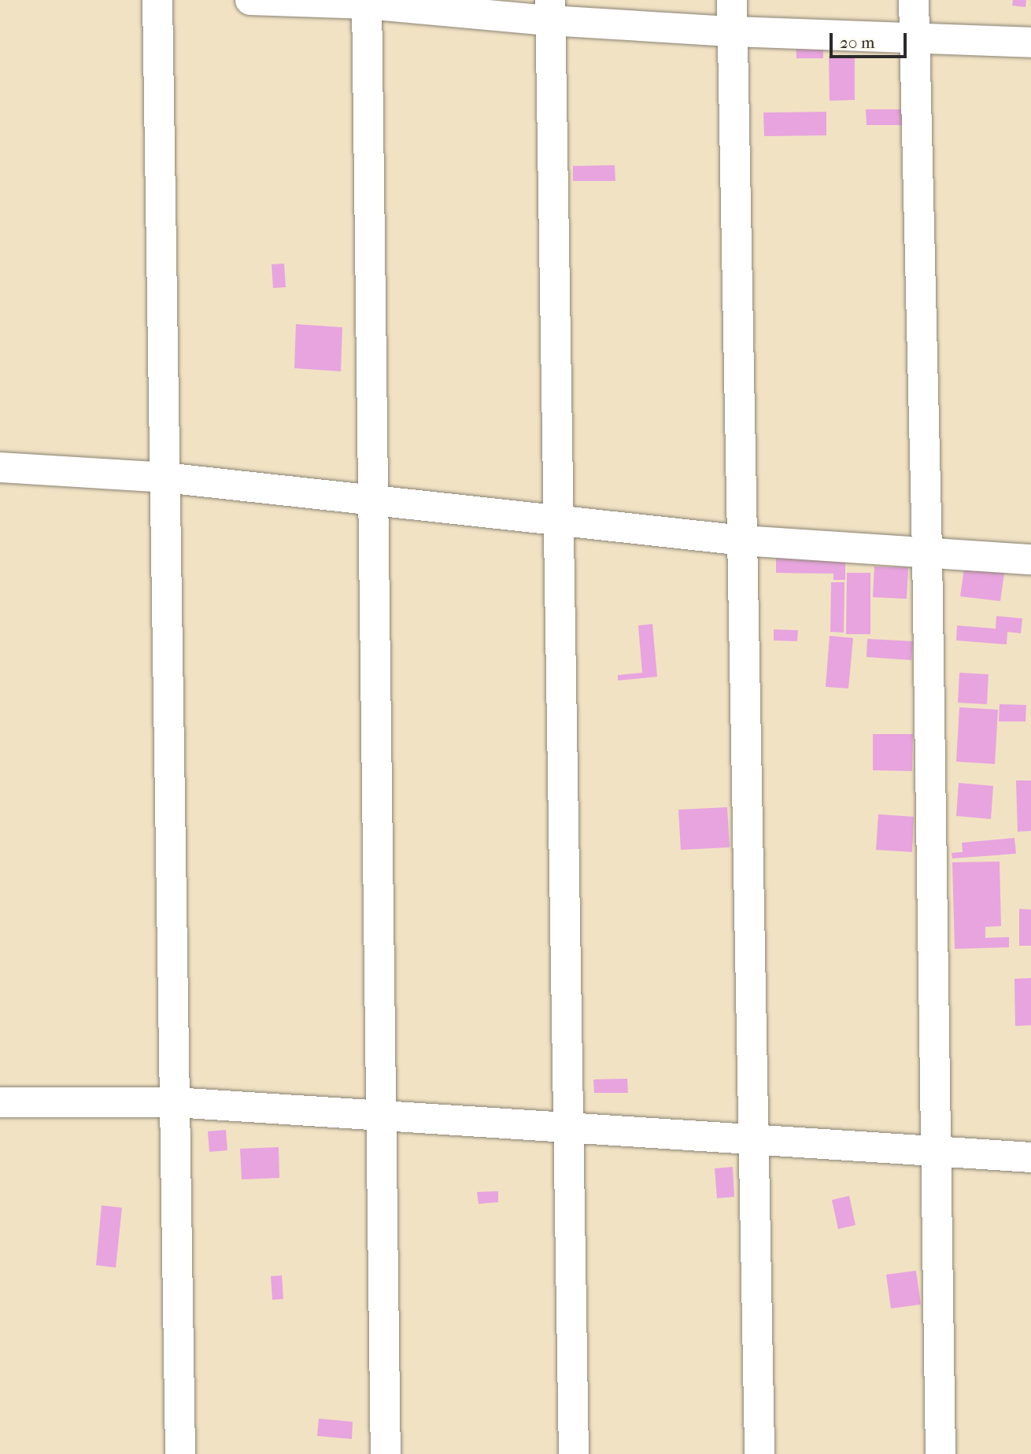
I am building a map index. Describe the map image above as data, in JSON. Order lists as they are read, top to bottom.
{
  "scale_bar": "20 m"
}
